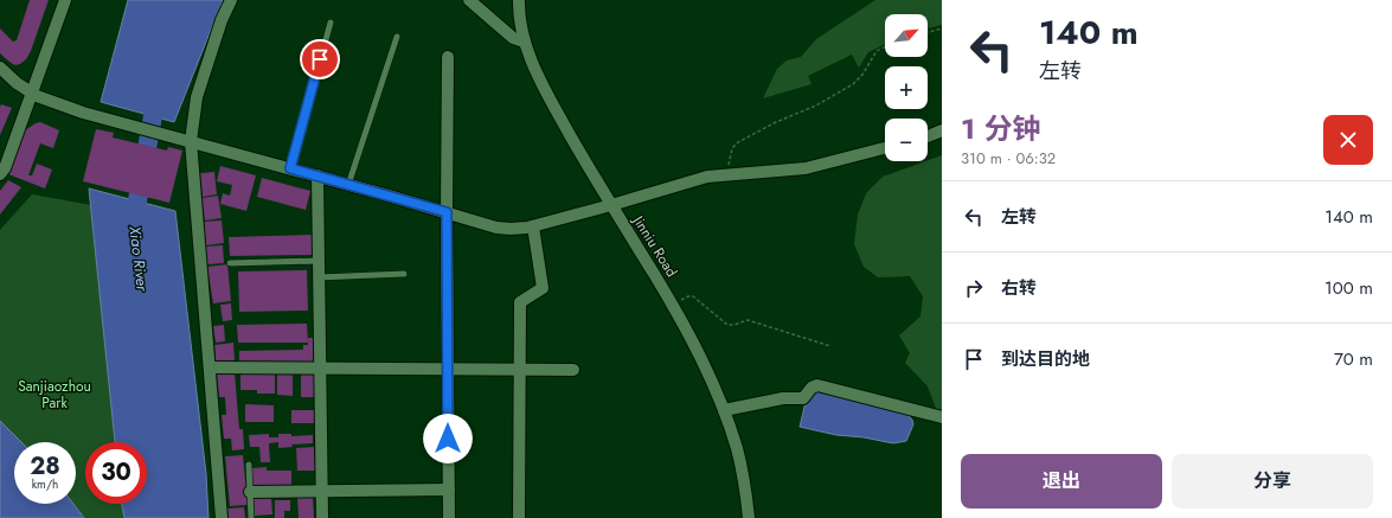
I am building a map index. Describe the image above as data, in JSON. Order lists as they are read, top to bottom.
{
  "streets": {
    "street": ["Jinniu Road"]
  },
  "water": ["Xiao River"],
  "parks": ["Sanjiaozhou Park"],
  "north": "top right",
  "page": {
    "turn": ["140 m", "左转"],
    "map_buttons": ["+", "−"],
    "heading": ["1 分钟", "310 m · 06:32"],
    "list": [
      {
        "name": "左转",
        "value": "140 m"
      },
      {
        "name": "右转",
        "value": "100 m"
      },
      {
        "name": "到达目的地",
        "value": "70 m"
      }
    ],
    "speed": "28 km/h",
    "limit": "30",
    "buttons": ["退出", "分享"]
  }
}
